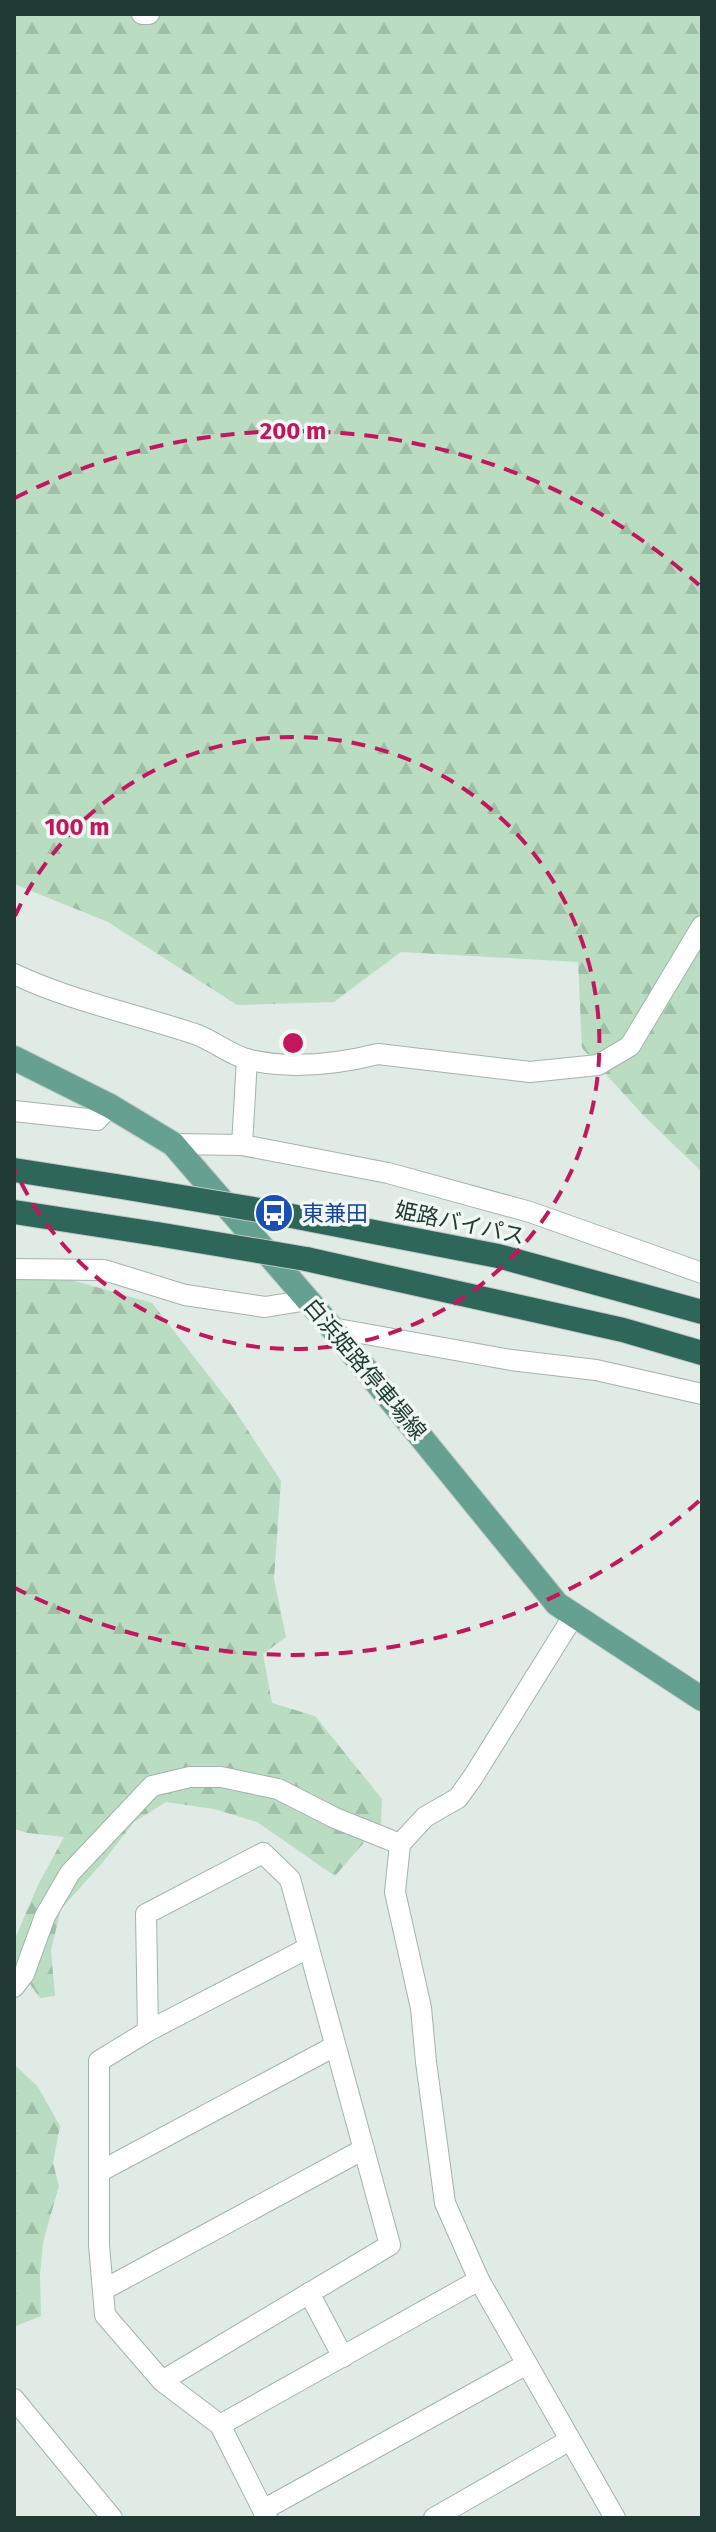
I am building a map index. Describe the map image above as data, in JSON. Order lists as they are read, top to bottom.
{
  "streets": {
    "highway": ["姫路バイパス"],
    "main road": ["白浜姫路停車場線"]
  },
  "places": {
    "bus stop": ["東兼田"]
  },
  "rings": ["200 m", "100 m"]
}
